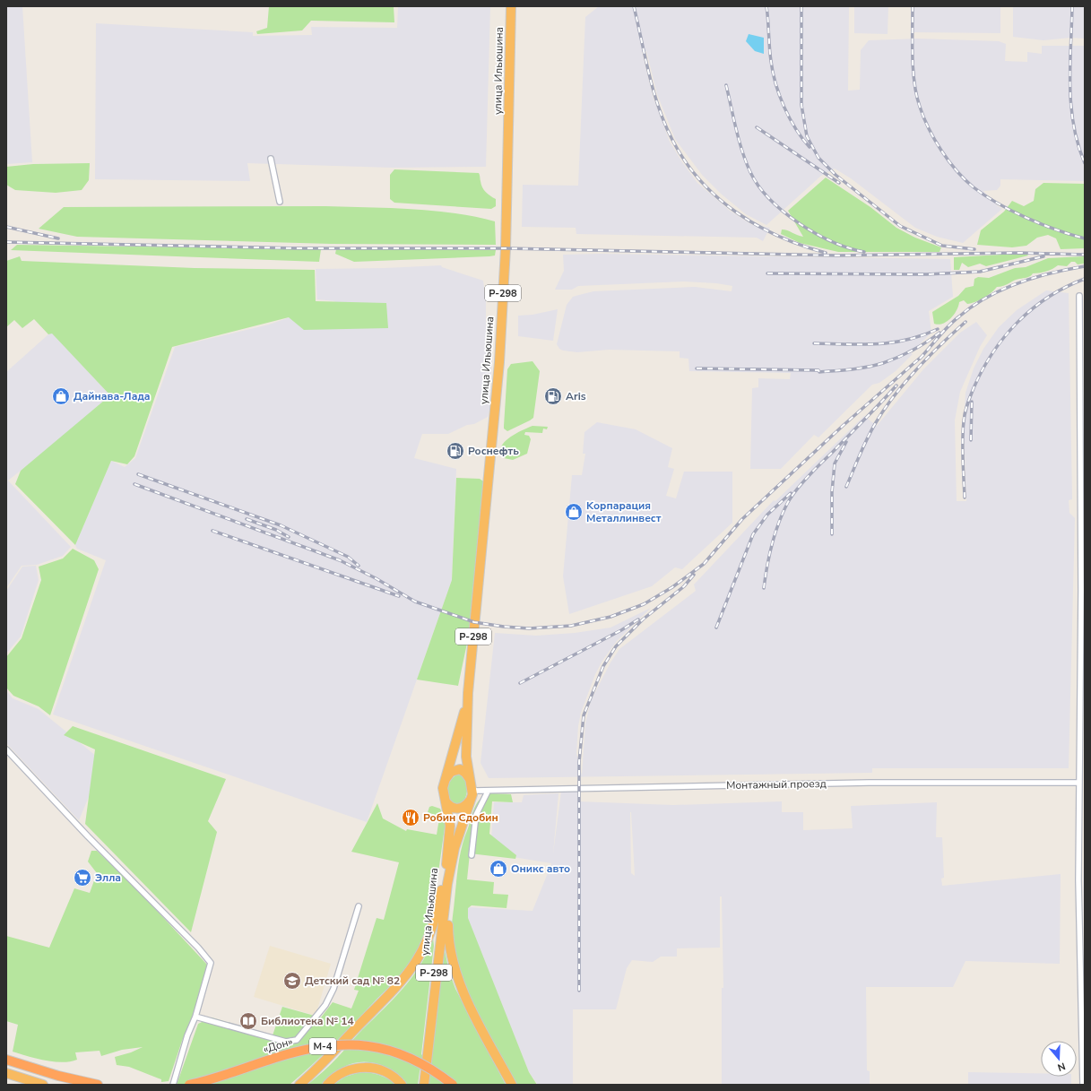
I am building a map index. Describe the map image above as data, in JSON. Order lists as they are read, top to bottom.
{
  "streets": {
    "highway": [
      "улица Ильюшина",
      "Р-298",
      "«Дон»",
      "М-4"
    ],
    "street": ["Монтажный проезд"]
  },
  "crossings": [
    ["улица Ильюшина", "Р-298"],
    ["Р-298", "Монтажный проезд"]
  ],
  "places": {
    "shop": ["Дайнава-Лада", "Kорпарация Металлинвест", "Оникс авто"],
    "fuel station": ["Aris", "Роснефть"],
    "restaurant": ["Робин Сдобин"],
    "supermarket": ["Элла"],
    "school or university": ["Детский сад № 82"],
    "library": ["Библиотека № 14"]
  },
  "north": "bottom"
}
